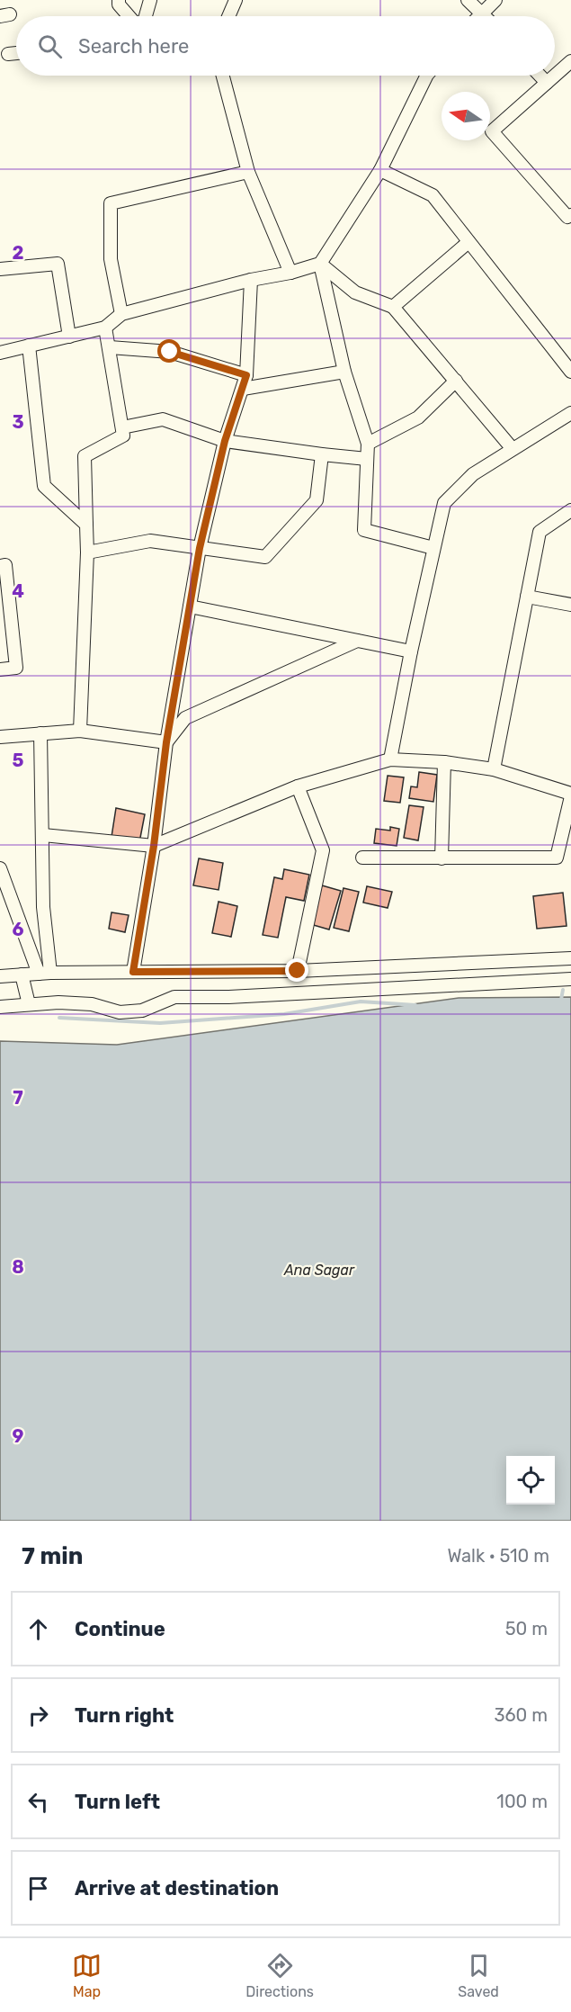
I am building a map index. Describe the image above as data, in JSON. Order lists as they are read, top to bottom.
{
  "water": ["Ana Sagar"],
  "north": "left",
  "page": {
    "search": "Search here",
    "heading": ["7 min", "Walk · 510 m"],
    "list": [
      ["Continue", "50 m"],
      ["Turn right", "360 m"],
      ["Turn left", "100 m"],
      "Arrive at destination"
    ],
    "nav": ["Map", "Directions", "Saved"]
  },
  "grid": {
    "rows": [
      "2",
      "3",
      "4",
      "5",
      "6",
      "7",
      "8",
      "9"
    ]
  }
}
